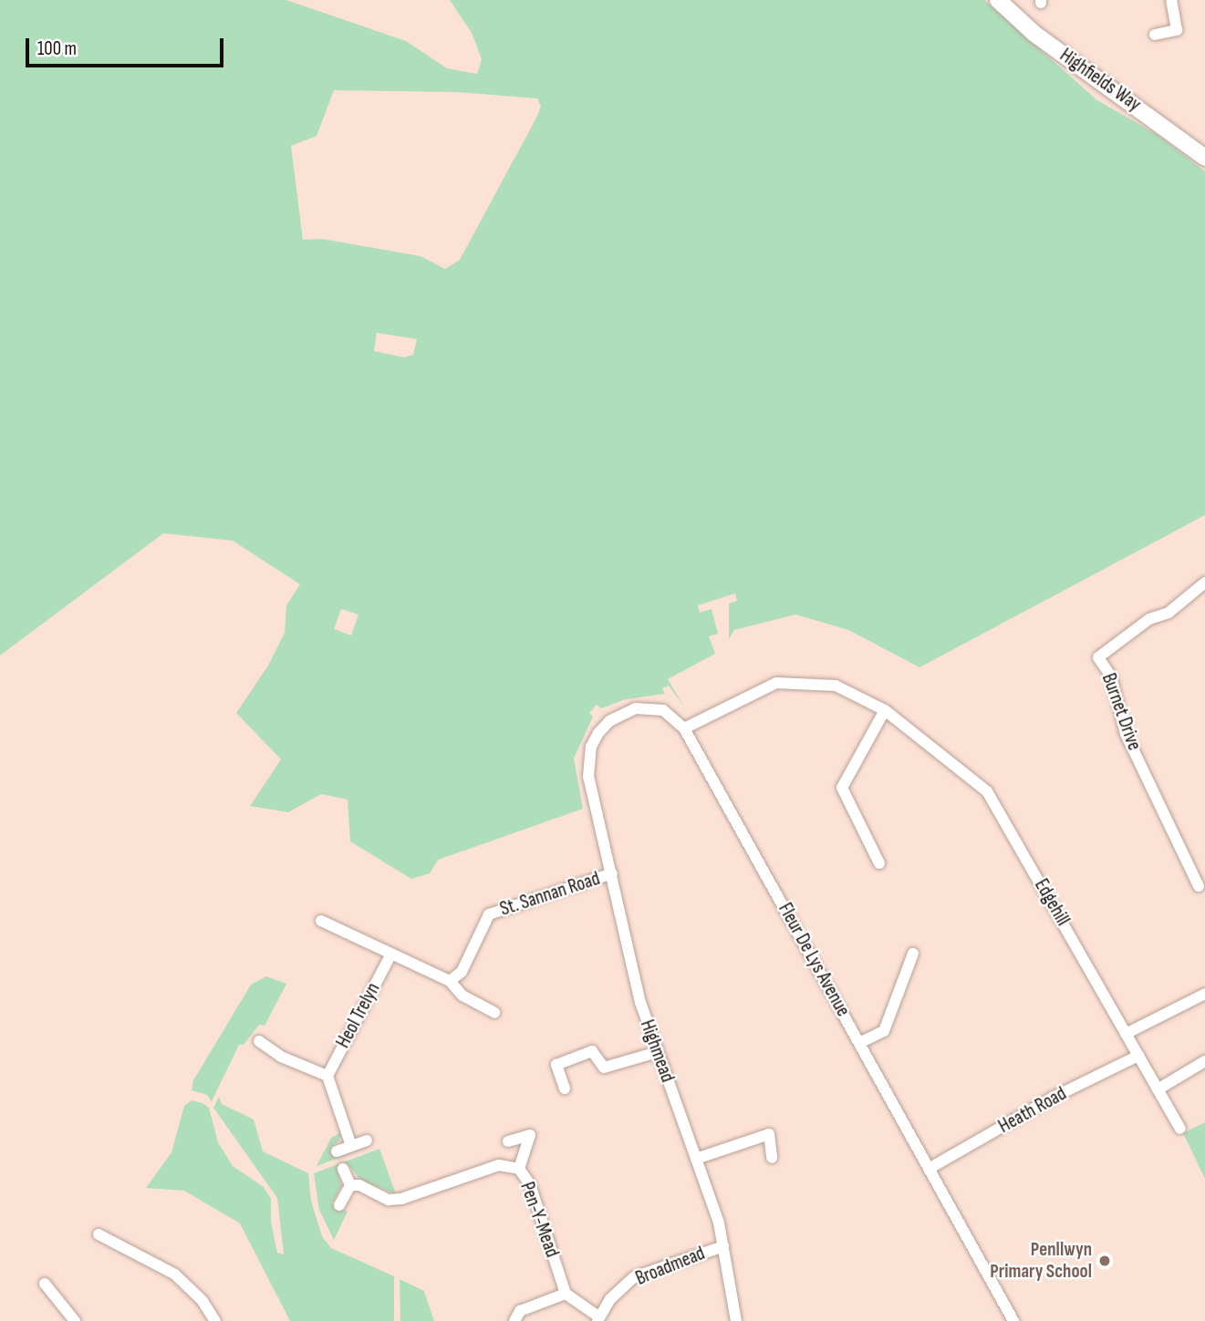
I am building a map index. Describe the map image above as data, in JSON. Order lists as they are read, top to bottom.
{
  "streets": {
    "main road": ["Highfields Way"],
    "street": [
      "Burnet Drive",
      "St. Sannan Road",
      "Edgehill",
      "Fleur De Lys Avenue",
      "Heol Trelyn",
      "Highmead",
      "Heath Road",
      "Pen-Y-Mead",
      "Broadmead"
    ]
  },
  "crossings": [
    ["St. Sannan Road", "Highmead"],
    ["Edgehill", "Fleur De Lys Avenue"],
    ["Edgehill", "Heath Road"],
    ["Fleur De Lys Avenue", "Highmead"],
    ["Fleur De Lys Avenue", "Heath Road"],
    ["Highmead", "Broadmead"]
  ],
  "places": ["Penllwyn Primary School"],
  "scale_bar": "100 m"
}
